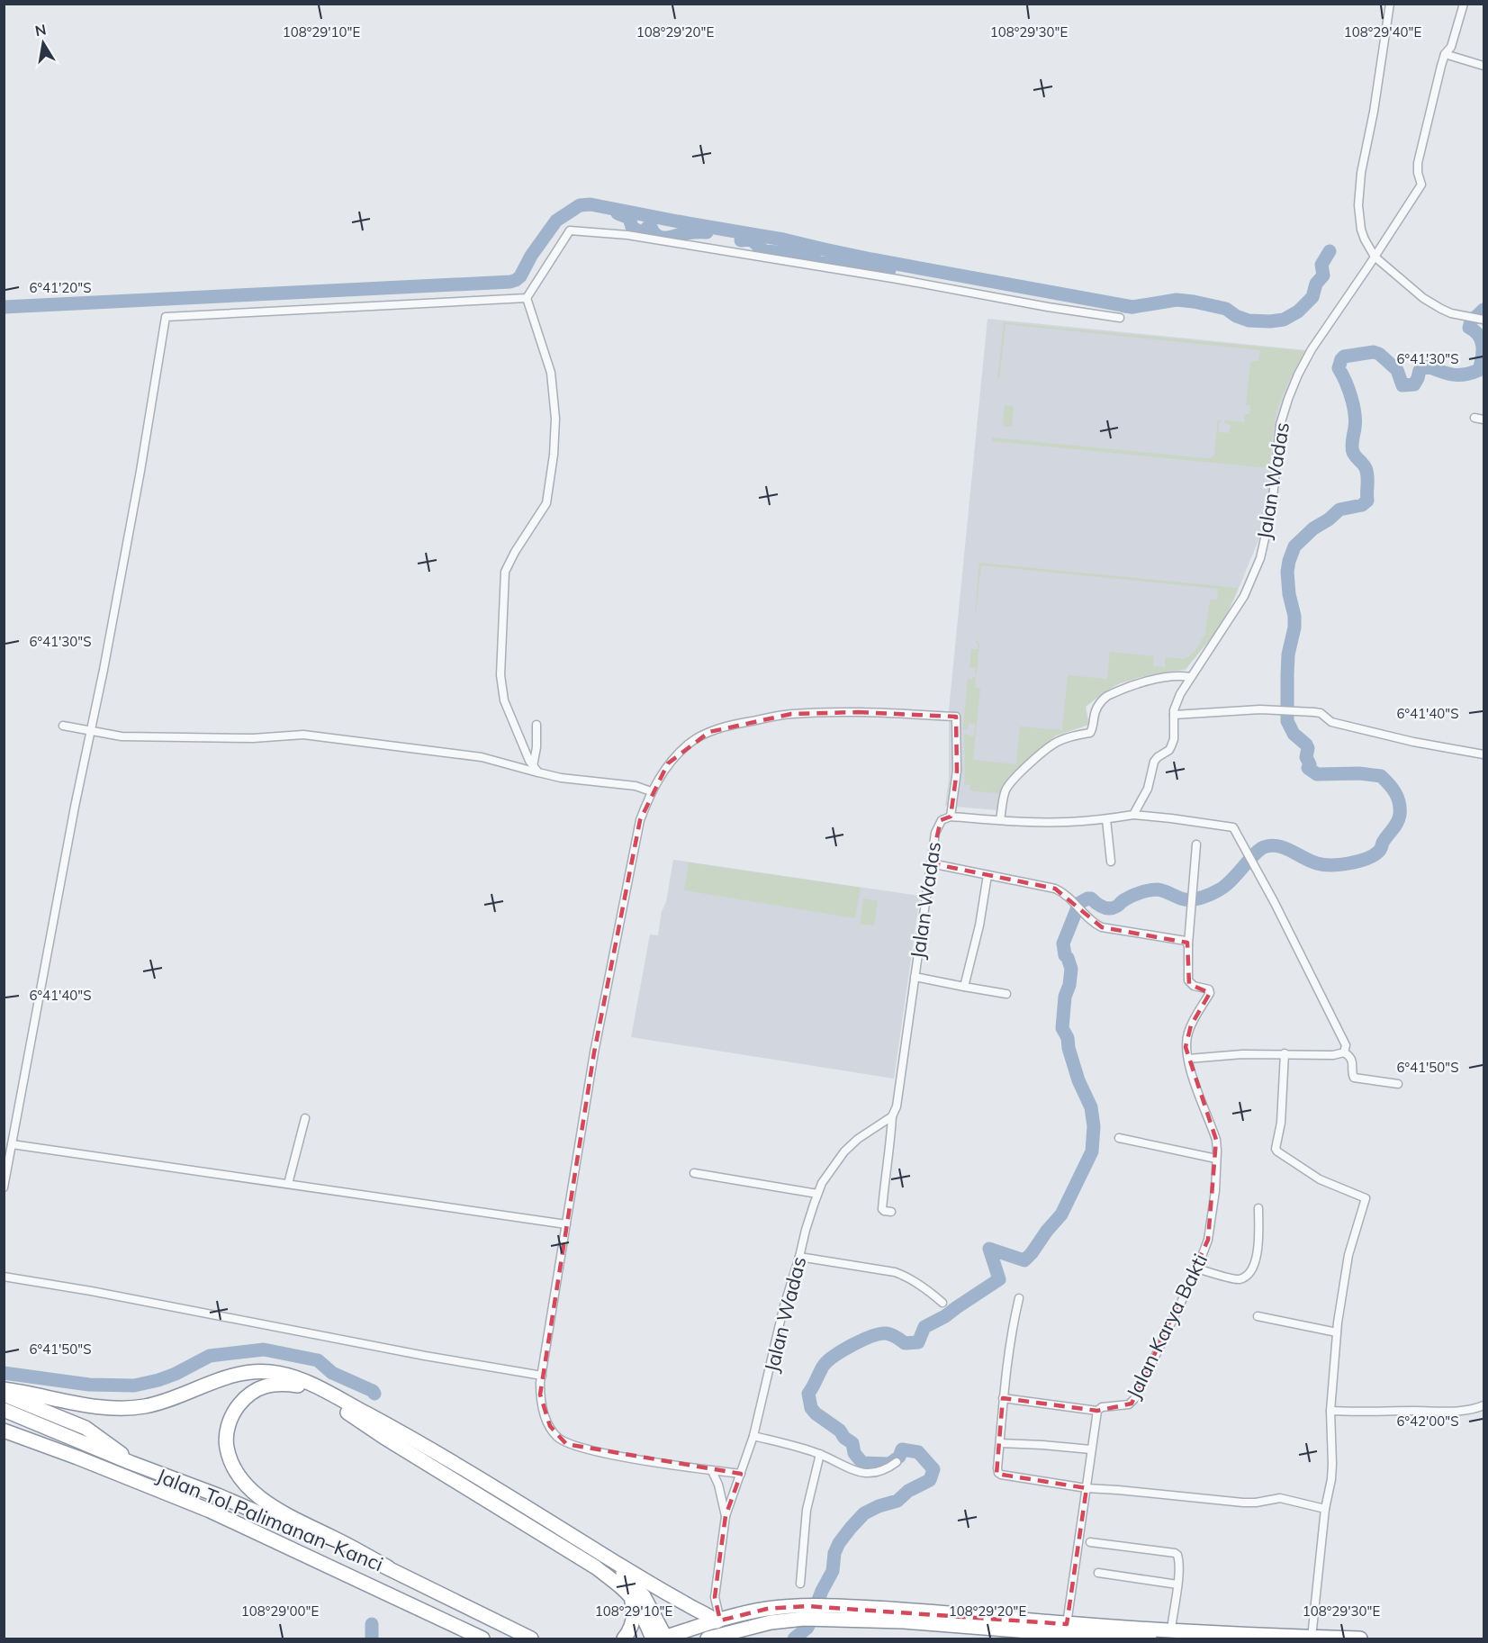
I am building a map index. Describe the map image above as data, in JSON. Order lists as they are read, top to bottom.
{
  "streets": {
    "highway": ["Jalan Tol Palimanan–Kanci"],
    "street": ["Jalan Wadas", "Jalan Karya Bakti"]
  },
  "north": "top",
  "coordinates": [
    "108°29'20\"E",
    "108°29'40\"E",
    "108°29'10\"E",
    "108°29'30\"E",
    "6°41'20\"S",
    "6°41'30\"S",
    "6°41'40\"S",
    "6°41'50\"S",
    "6°42'00\"S",
    "108°29'00\"E"
  ]
}
